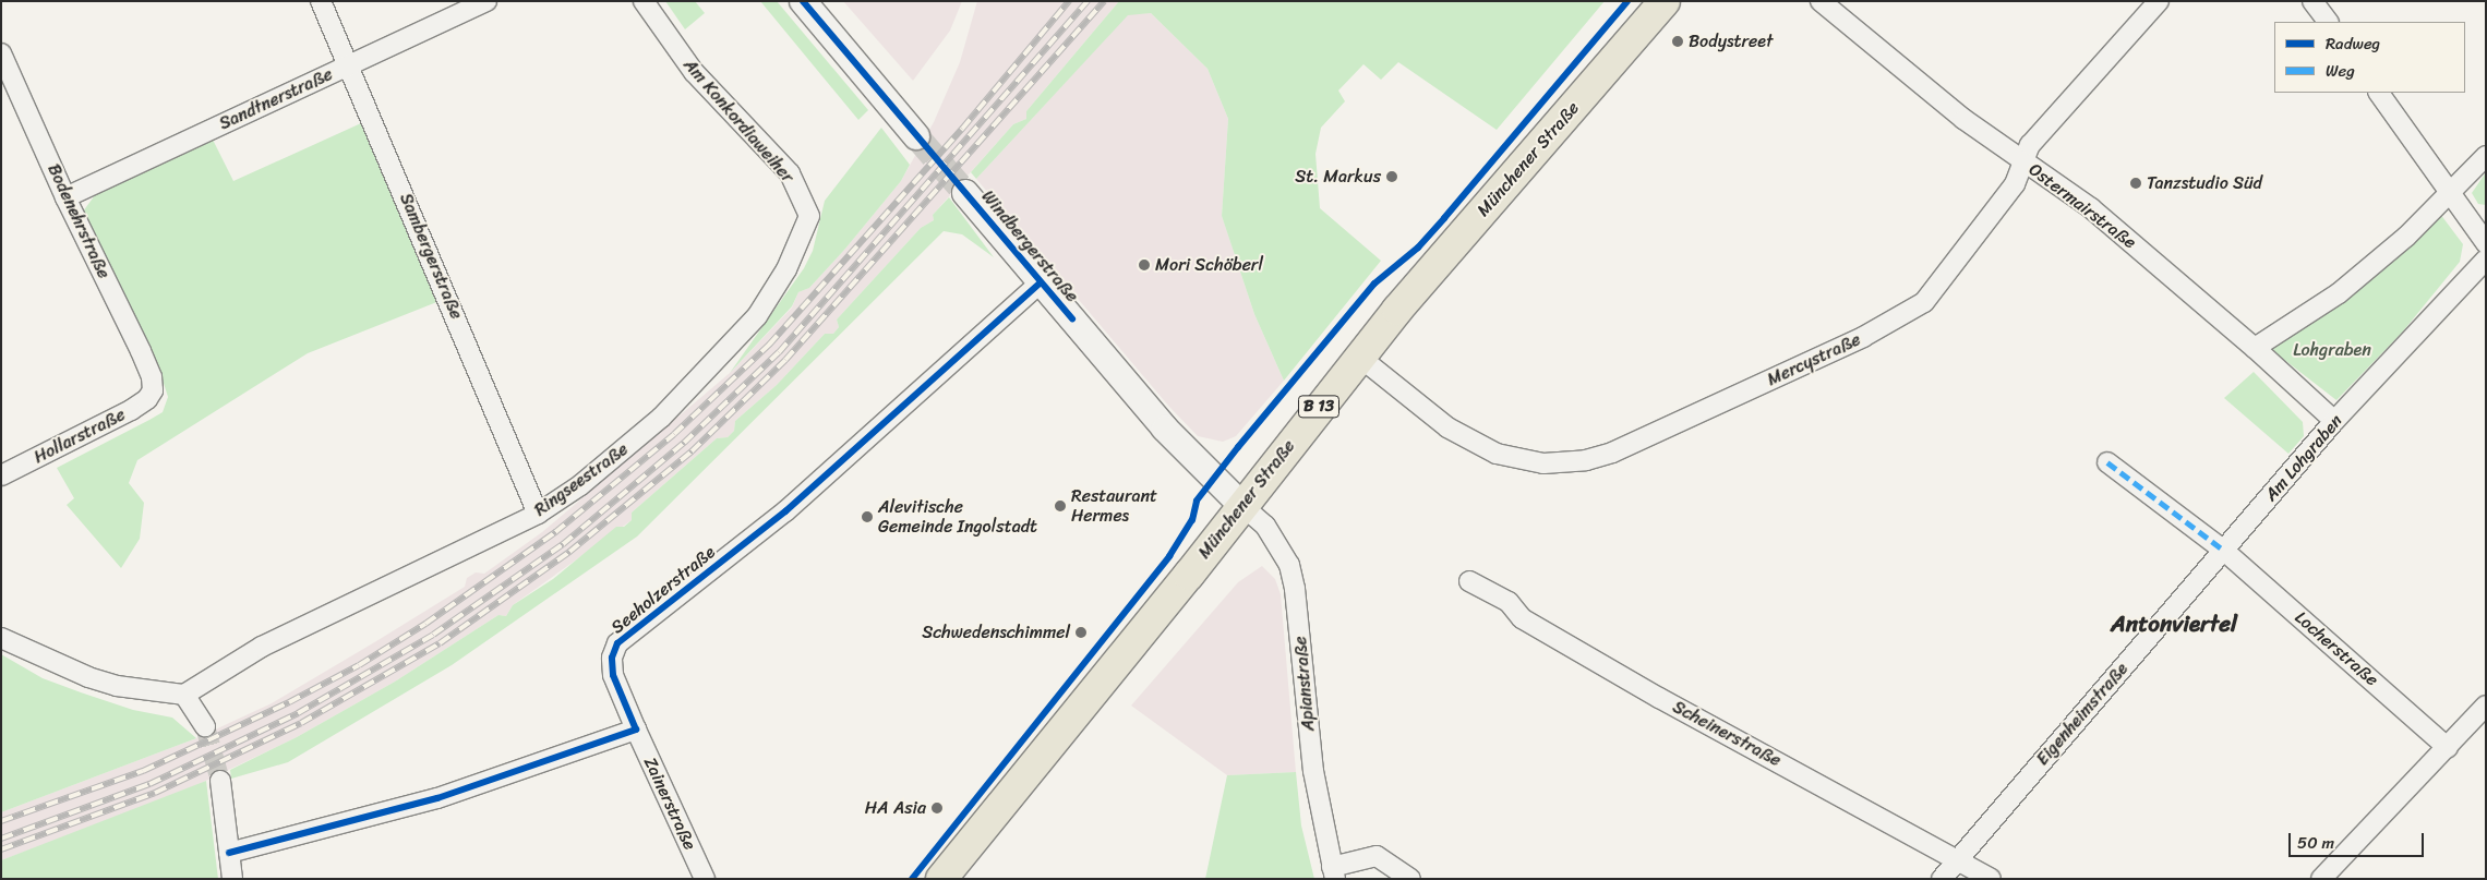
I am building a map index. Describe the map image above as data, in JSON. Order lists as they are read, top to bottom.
{
  "streets": {
    "main road": ["Münchener Straße", "B 13"],
    "street": [
      "Sandtnerstraße",
      "Am Konkordiaweiher",
      "Ostermairstraße",
      "Bodenehrstraße",
      "Windbergerstraße",
      "Sambergerstraße",
      "Mercystraße",
      "Hollarstraße",
      "Am Lohgraben",
      "Ringseestraße",
      "Seeholzerstraße",
      "Locherstraße",
      "Apianstraße",
      "Eigenheimstraße",
      "Scheinerstraße",
      "Zainerstraße"
    ]
  },
  "crossings": [
    ["Sandtnerstraße", "Bodenehrstraße"],
    ["Sandtnerstraße", "Sambergerstraße"],
    ["Am Konkordiaweiher", "Ringseestraße"],
    ["Münchener Straße", "Windbergerstraße"],
    ["Münchener Straße", "Mercystraße"],
    ["Münchener Straße", "Apianstraße"],
    ["Ostermairstraße", "Mercystraße"],
    ["Ostermairstraße", "Am Lohgraben"],
    ["Bodenehrstraße", "Hollarstraße"],
    ["Windbergerstraße", "Seeholzerstraße"],
    ["Windbergerstraße", "Apianstraße"],
    ["Sambergerstraße", "Ringseestraße"],
    ["Am Lohgraben", "Locherstraße"],
    ["Am Lohgraben", "Eigenheimstraße"],
    ["Seeholzerstraße", "Zainerstraße"],
    ["Locherstraße", "Eigenheimstraße"],
    ["Eigenheimstraße", "Scheinerstraße"]
  ],
  "districts": ["Antonviertel"],
  "parks": ["Lohgraben"],
  "places": [
    "Bodystreet",
    "St. Markus",
    "Tanzstudio Süd",
    "Mori Schöberl",
    "Restaurant Hermes",
    "Alevitische Gemeinde Ingolstadt",
    "Schwedenschimmel",
    "HA Asia"
  ],
  "legend": ["Radweg", "Weg"],
  "scale_bar": "50 m"
}
